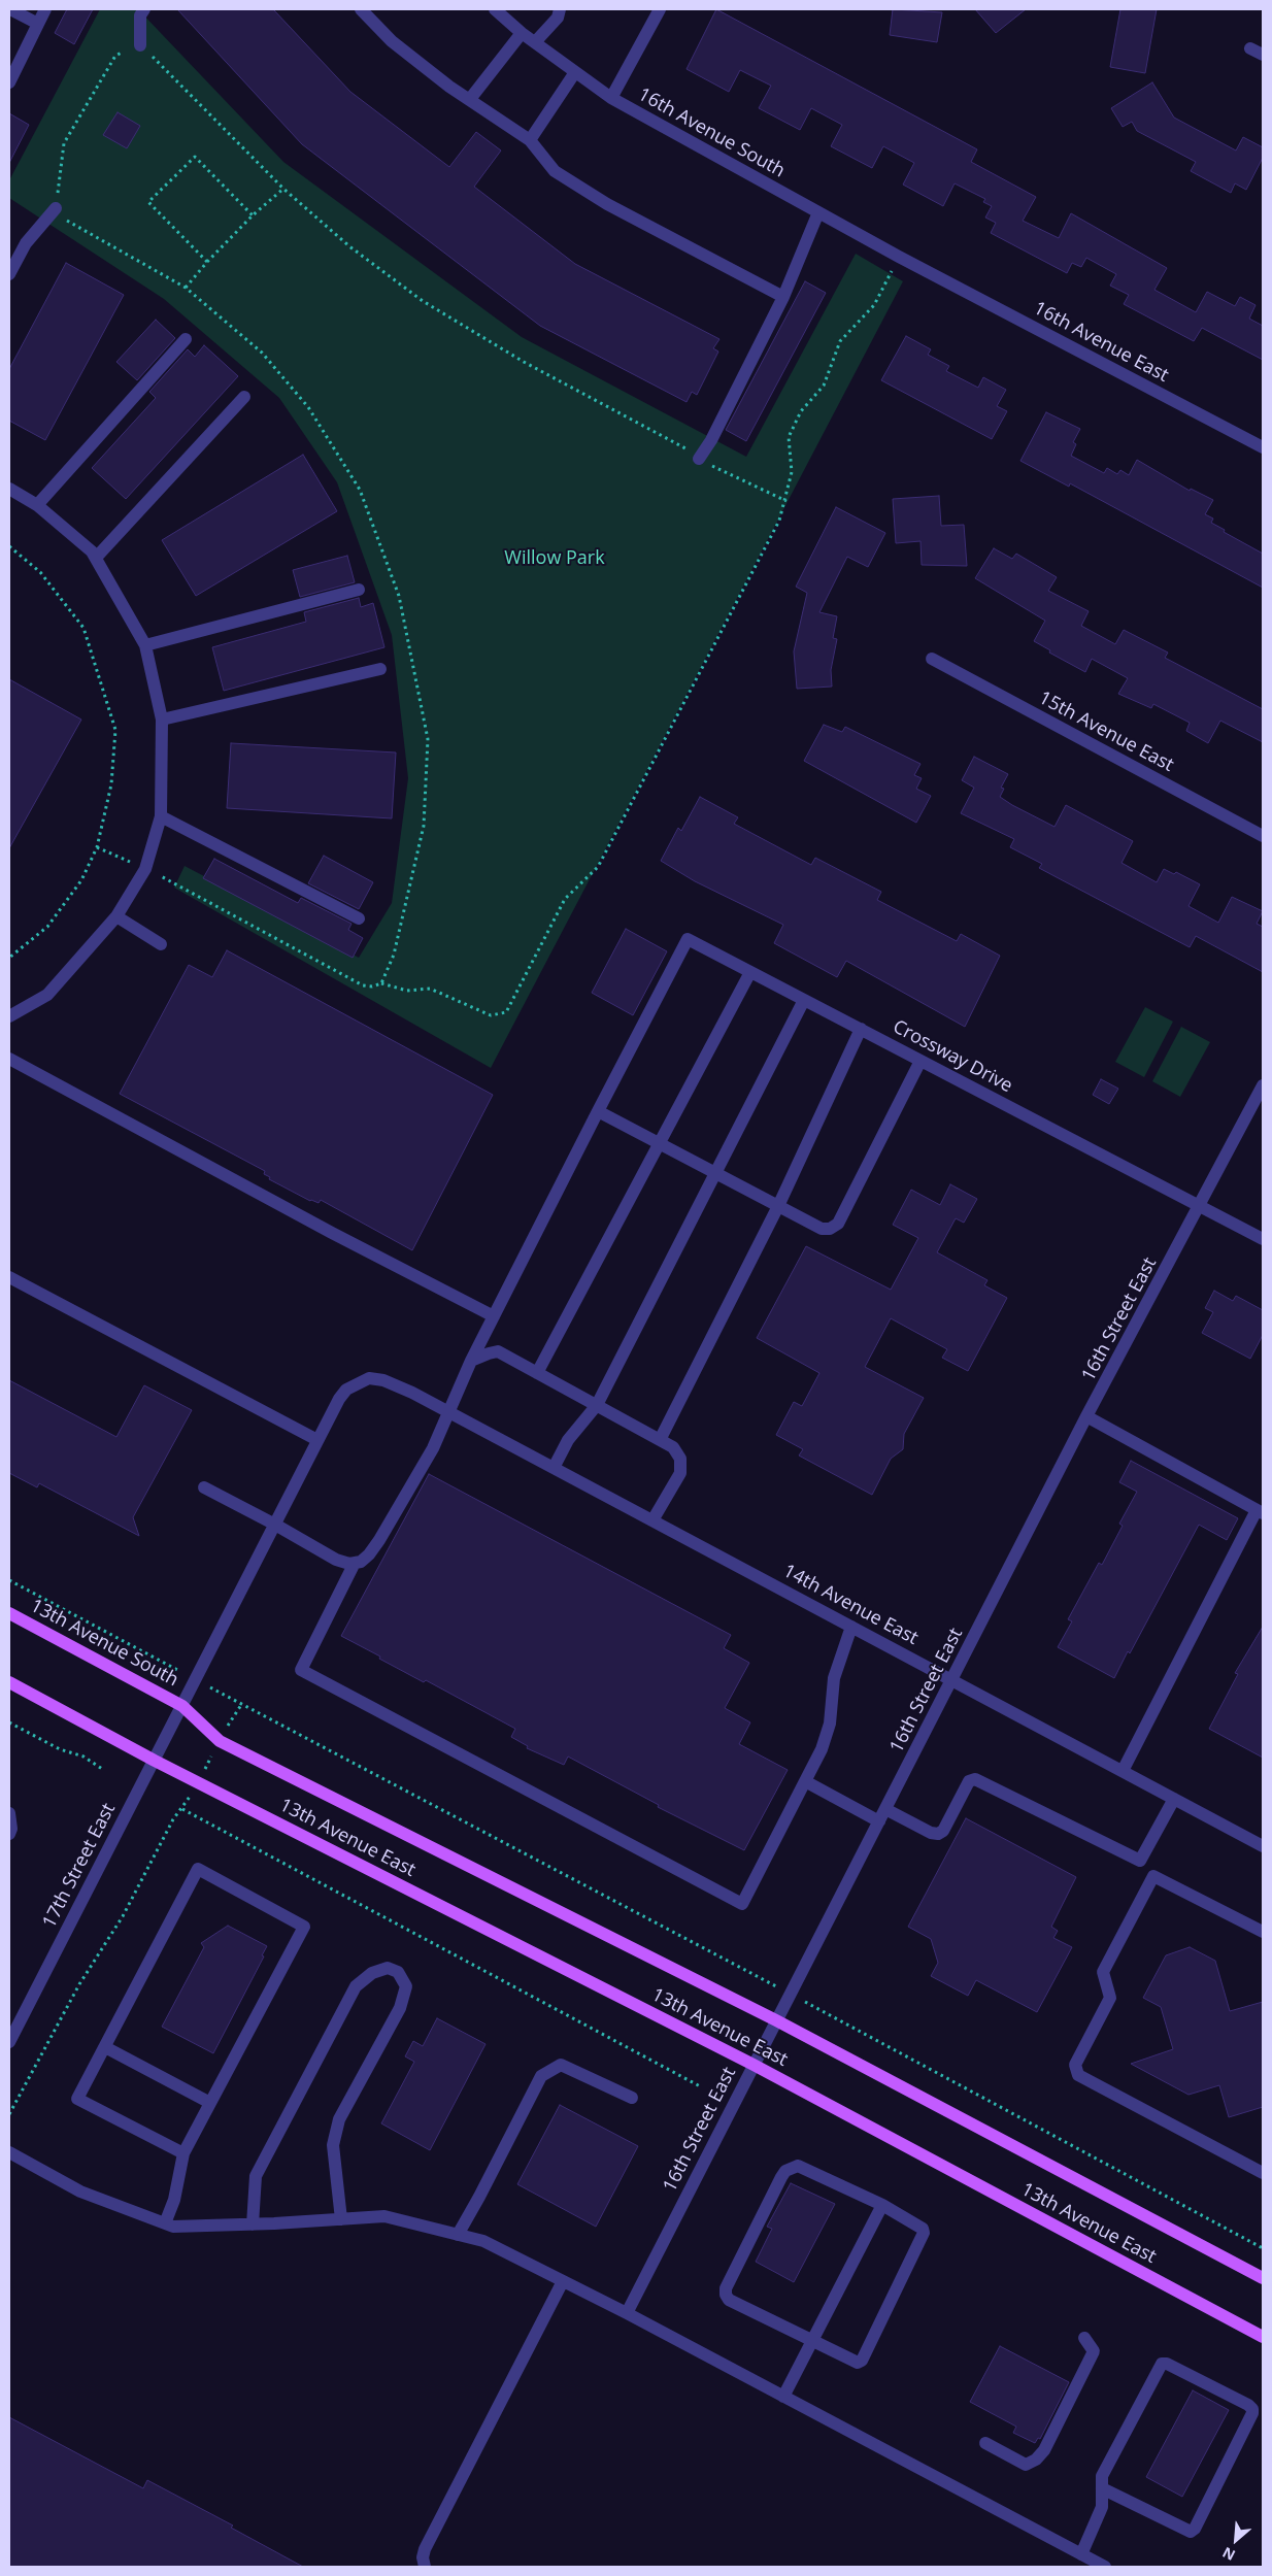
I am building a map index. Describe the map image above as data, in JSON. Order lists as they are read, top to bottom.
{
  "streets": {
    "main road": ["13th Avenue South", "13th Avenue East"],
    "street": [
      "16th Avenue South",
      "16th Avenue East",
      "15th Avenue East",
      "Crossway Drive",
      "16th Street East",
      "14th Avenue East",
      "17th Street East"
    ]
  },
  "crossings": [
    ["16th Avenue South", "16th Avenue East"],
    ["Crossway Drive", "16th Street East"],
    ["16th Street East", "14th Avenue East"],
    ["16th Street East", "13th Avenue East"],
    ["14th Avenue East", "17th Street East"],
    ["13th Avenue South", "13th Avenue East"],
    ["13th Avenue South", "17th Street East"],
    ["13th Avenue East", "17th Street East"]
  ],
  "parks": ["Willow Park"],
  "north": "bottom left"
}
